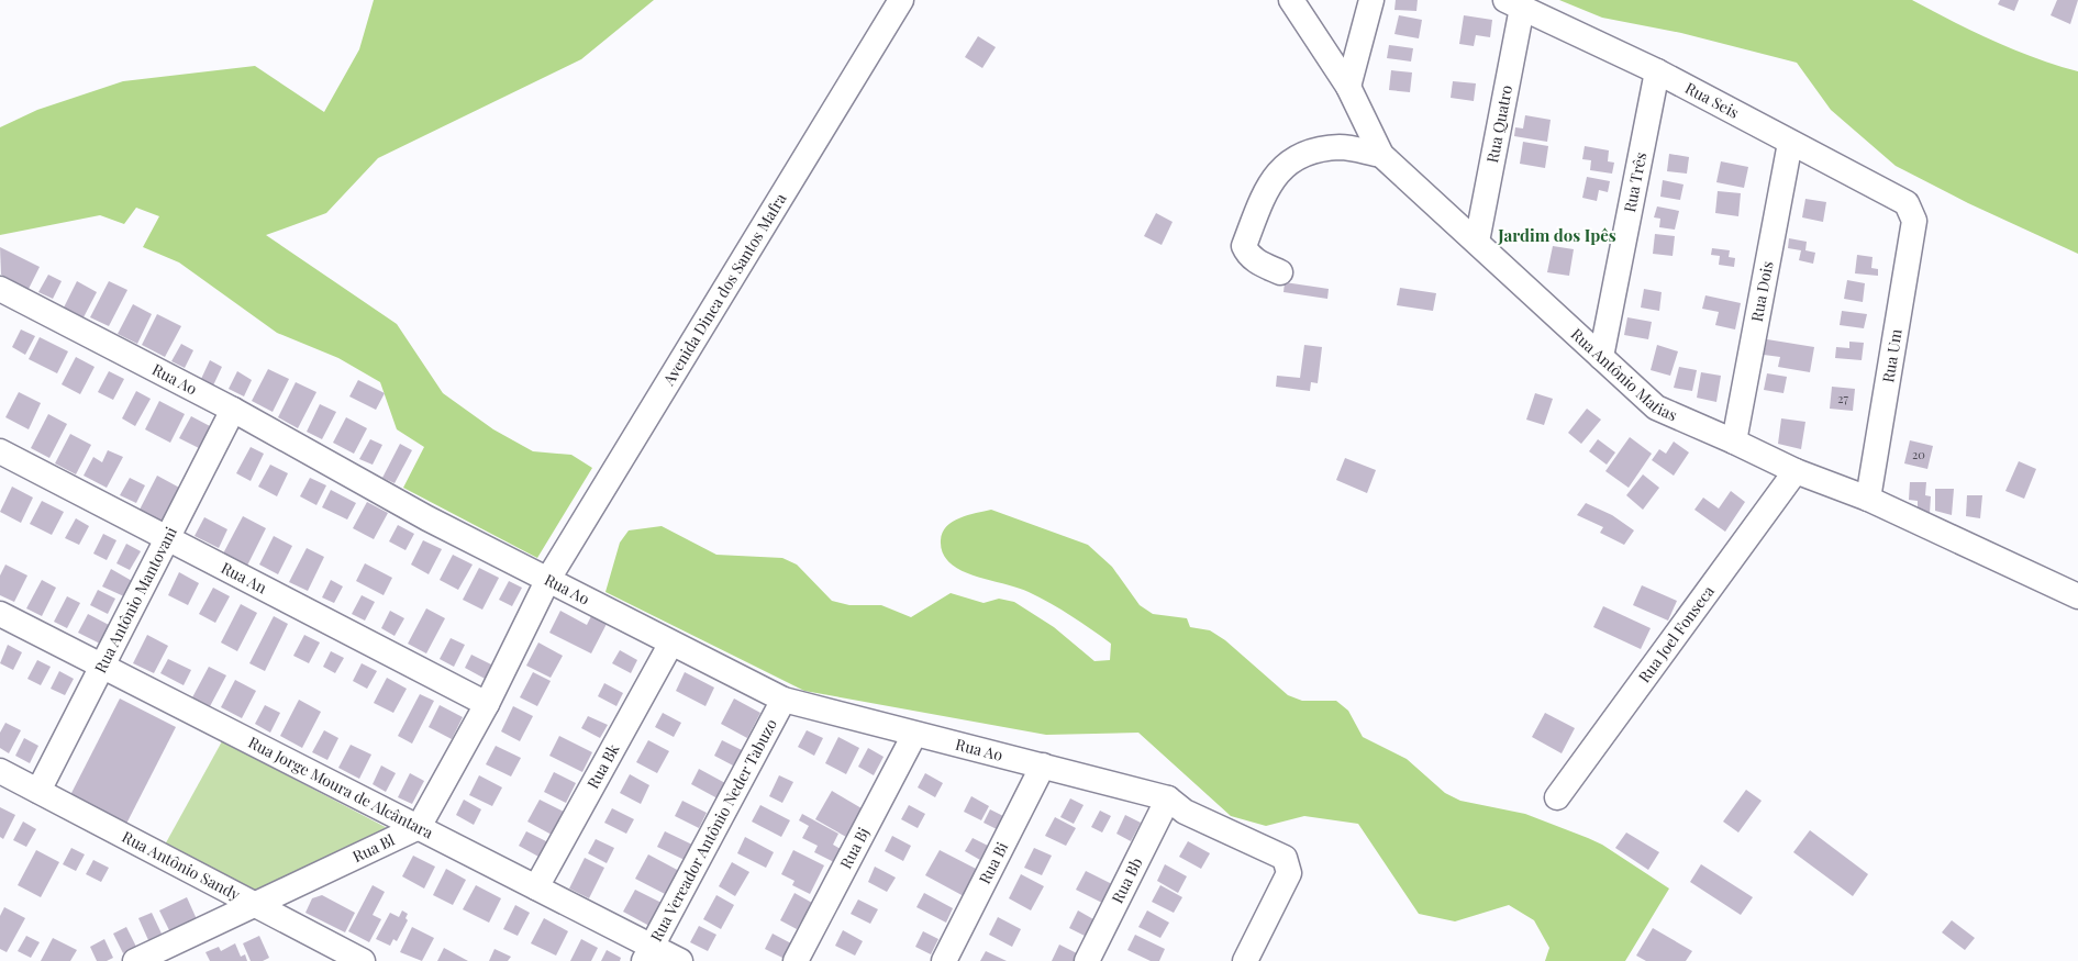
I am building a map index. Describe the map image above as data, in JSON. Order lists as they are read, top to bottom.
{
  "streets": {
    "street": [
      "Rua Seis",
      "Rua Quatro",
      "Rua Três",
      "Avenida Dinea dos Santos Mafra",
      "Rua Dois",
      "Rua Um",
      "Rua Antônio Matias",
      "Rua Ao",
      "Rua An",
      "Rua Antônio Mantovani",
      "Rua Joel Fonseca",
      "Rua Bk",
      "Rua Jorge Moura de Alcântara",
      "Rua Vereador Antônio Neder Tabuzo",
      "Rua Bj",
      "Rua Bl",
      "Rua Bi",
      "Rua Antônio Sandy",
      "Rua Bb"
    ]
  },
  "crossings": [
    ["Rua Seis", "Rua Quatro"],
    ["Rua Seis", "Rua Três"],
    ["Rua Seis", "Rua Dois"],
    ["Rua Seis", "Rua Um"],
    ["Rua Quatro", "Rua Antônio Matias"],
    ["Rua Três", "Rua Antônio Matias"],
    ["Avenida Dinea dos Santos Mafra", "Rua Ao"],
    ["Rua Dois", "Rua Antônio Matias"],
    ["Rua Um", "Rua Antônio Matias"],
    ["Rua Antônio Matias", "Rua Joel Fonseca"],
    ["Rua Ao", "Rua Antônio Mantovani"],
    ["Rua Ao", "Rua Bk"],
    ["Rua Ao", "Rua Vereador Antônio Neder Tabuzo"],
    ["Rua Ao", "Rua Bj"],
    ["Rua Ao", "Rua Bi"],
    ["Rua Ao", "Rua Bb"],
    ["Rua An", "Rua Antônio Mantovani"],
    ["Rua Antônio Mantovani", "Rua Jorge Moura de Alcântara"],
    ["Rua Antônio Mantovani", "Rua Antônio Sandy"],
    ["Rua Bk", "Rua Jorge Moura de Alcântara"],
    ["Rua Jorge Moura de Alcântara", "Rua Vereador Antônio Neder Tabuzo"],
    ["Rua Jorge Moura de Alcântara", "Rua Bl"],
    ["Rua Bl", "Rua Antônio Sandy"]
  ],
  "districts": ["Jardim dos Ipês"],
  "house_numbers": ["27", "20"]
}
